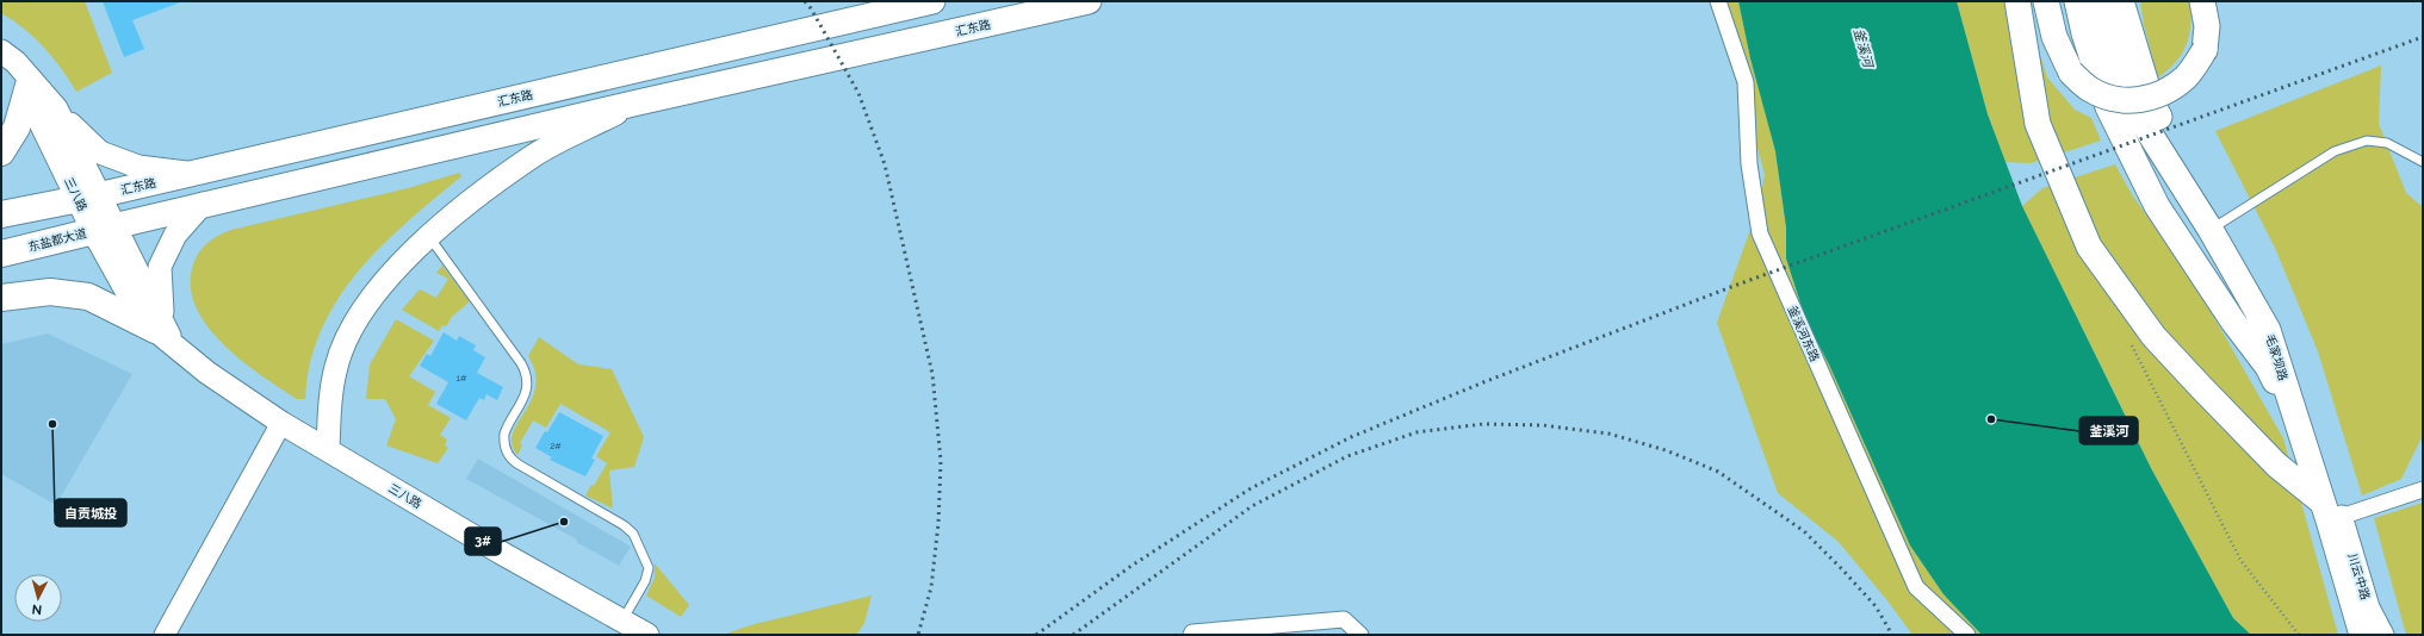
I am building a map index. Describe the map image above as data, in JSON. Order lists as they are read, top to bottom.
{
  "streets": {
    "highway": ["东盐都大道"],
    "main road": ["汇东路", "三八路", "毛家坝路"],
    "street": ["釜溪河东路", "川云中路"]
  },
  "crossings": [
    ["汇东路", "三八路"],
    ["汇东路", "东盐都大道"],
    ["三八路", "东盐都大道"],
    ["毛家坝路", "川云中路"]
  ],
  "water": ["釜溪河"],
  "places": ["釜溪河", "自贡城投", "3#"],
  "house_numbers": ["1#", "2#"],
  "north": "bottom"
}
